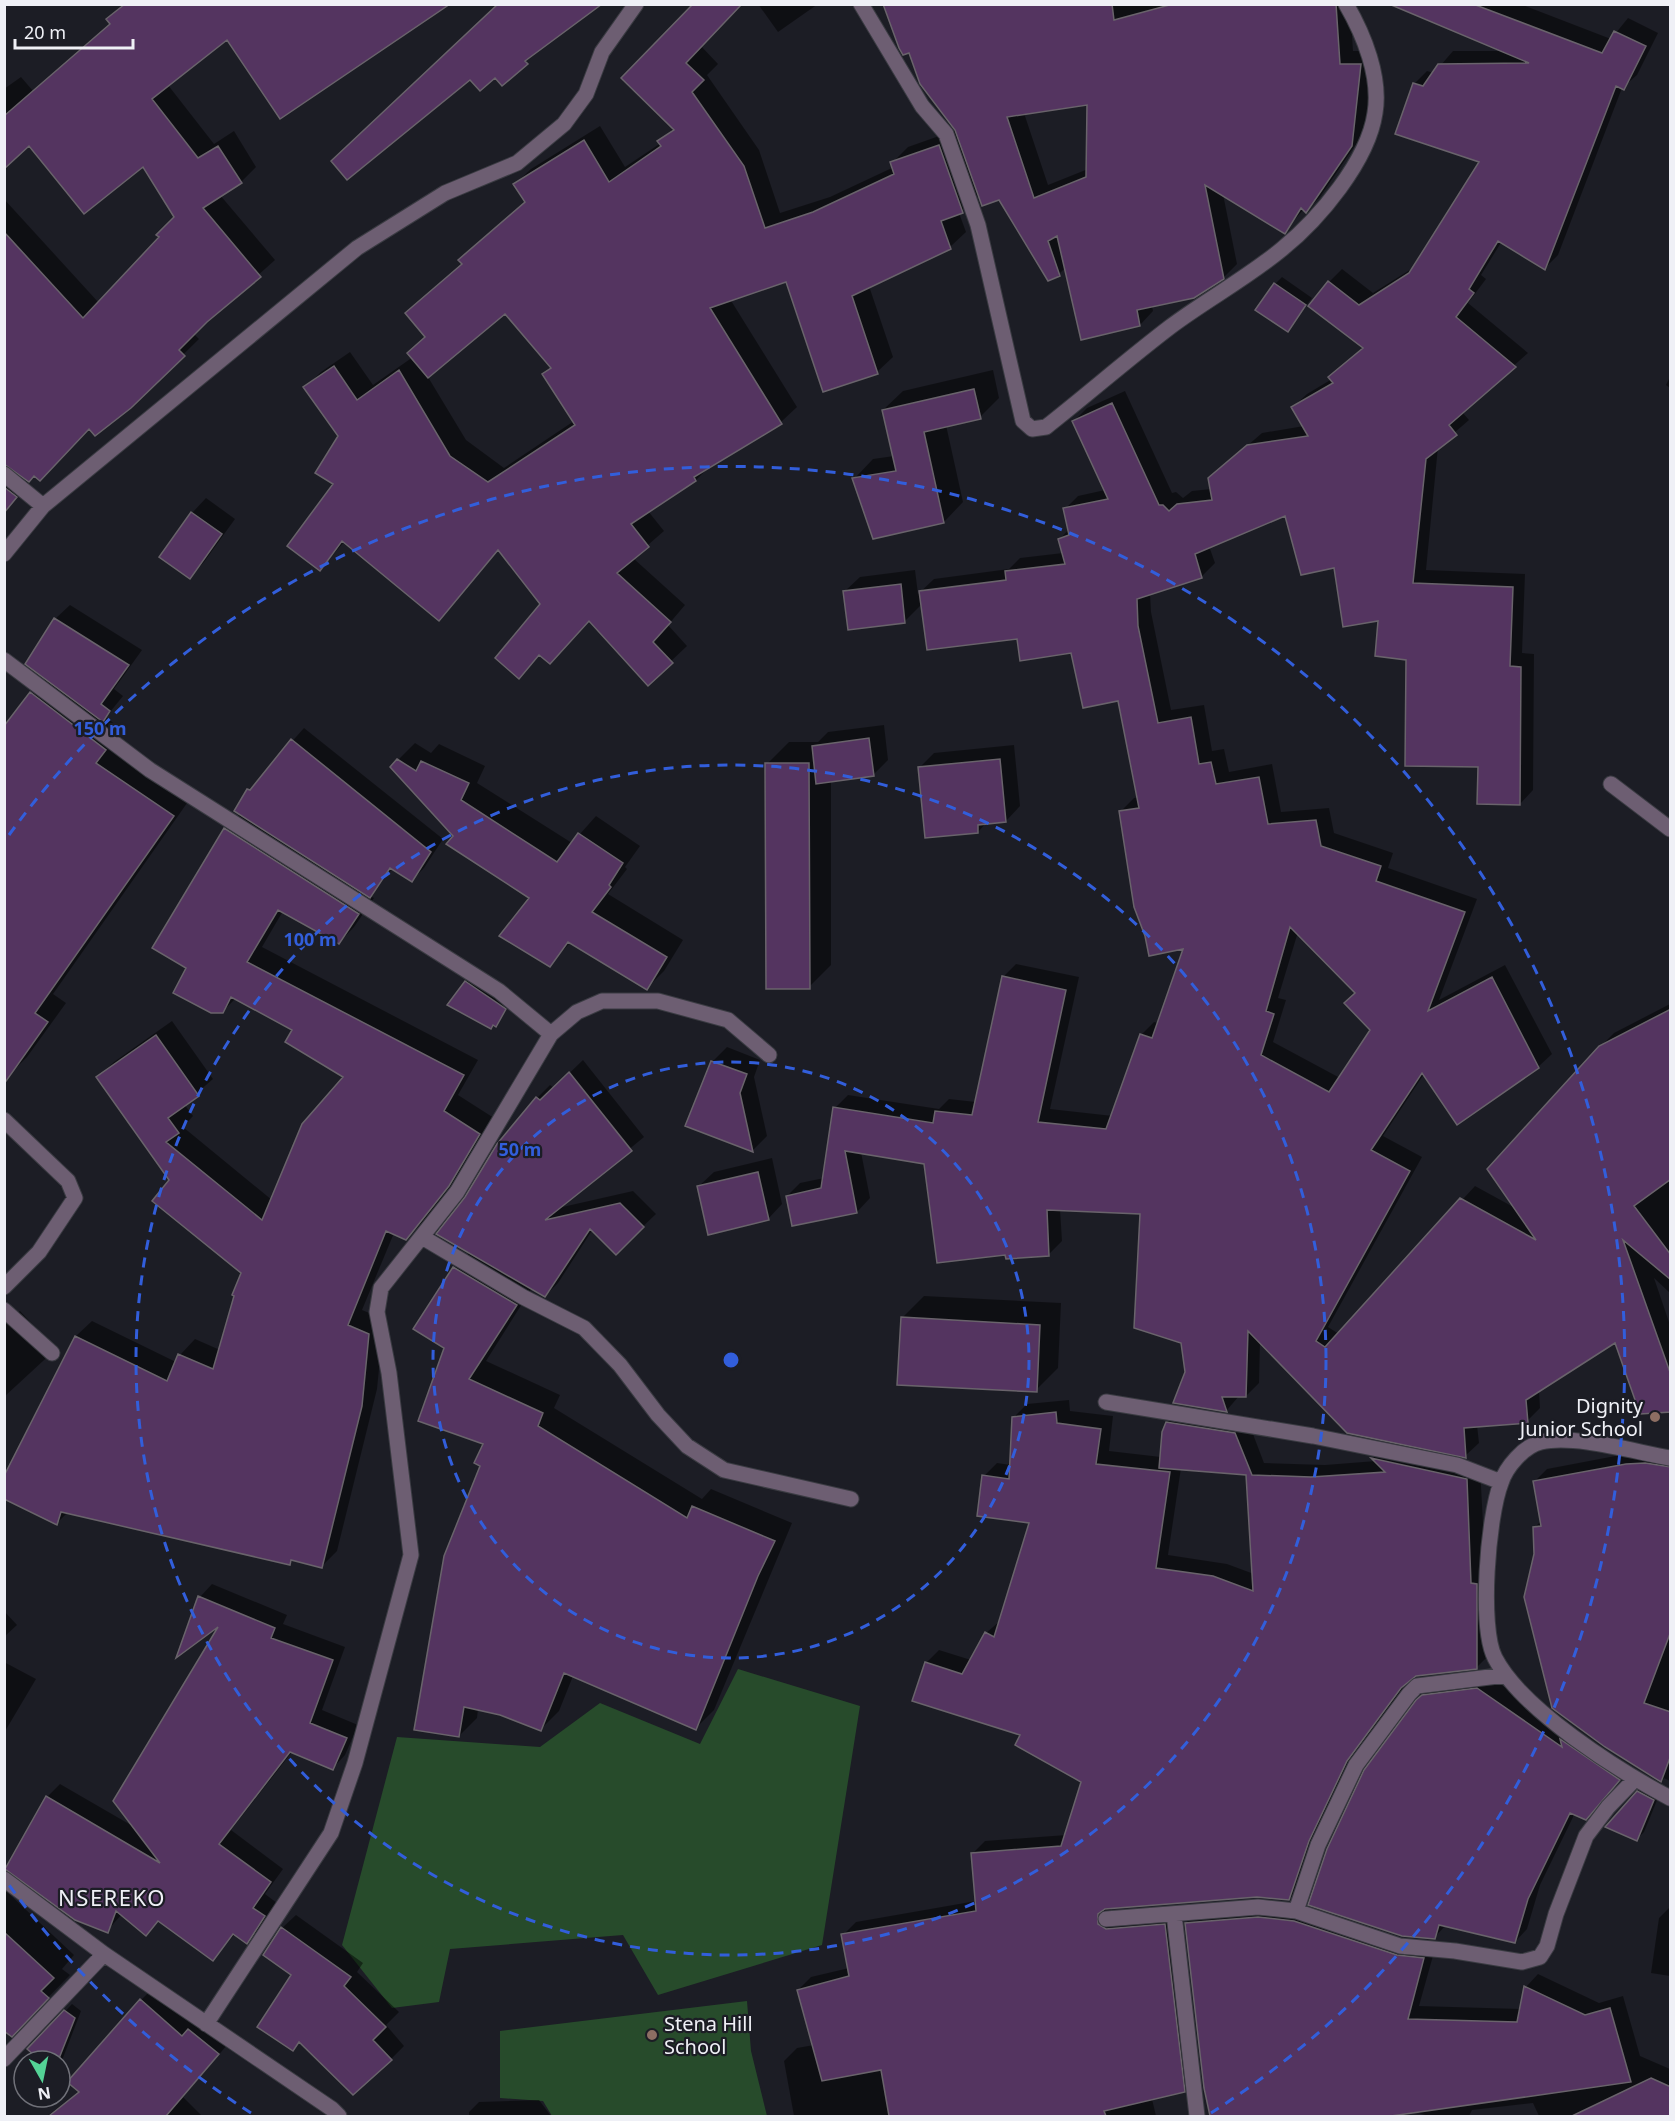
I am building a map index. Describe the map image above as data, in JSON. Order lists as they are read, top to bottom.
{
  "districts": ["NSEREKO"],
  "places": ["Dignity Junior School", "Stena Hill School"],
  "scale_bar": "20 m",
  "north": "bottom",
  "rings": ["150 m", "100 m", "50 m"]
}
